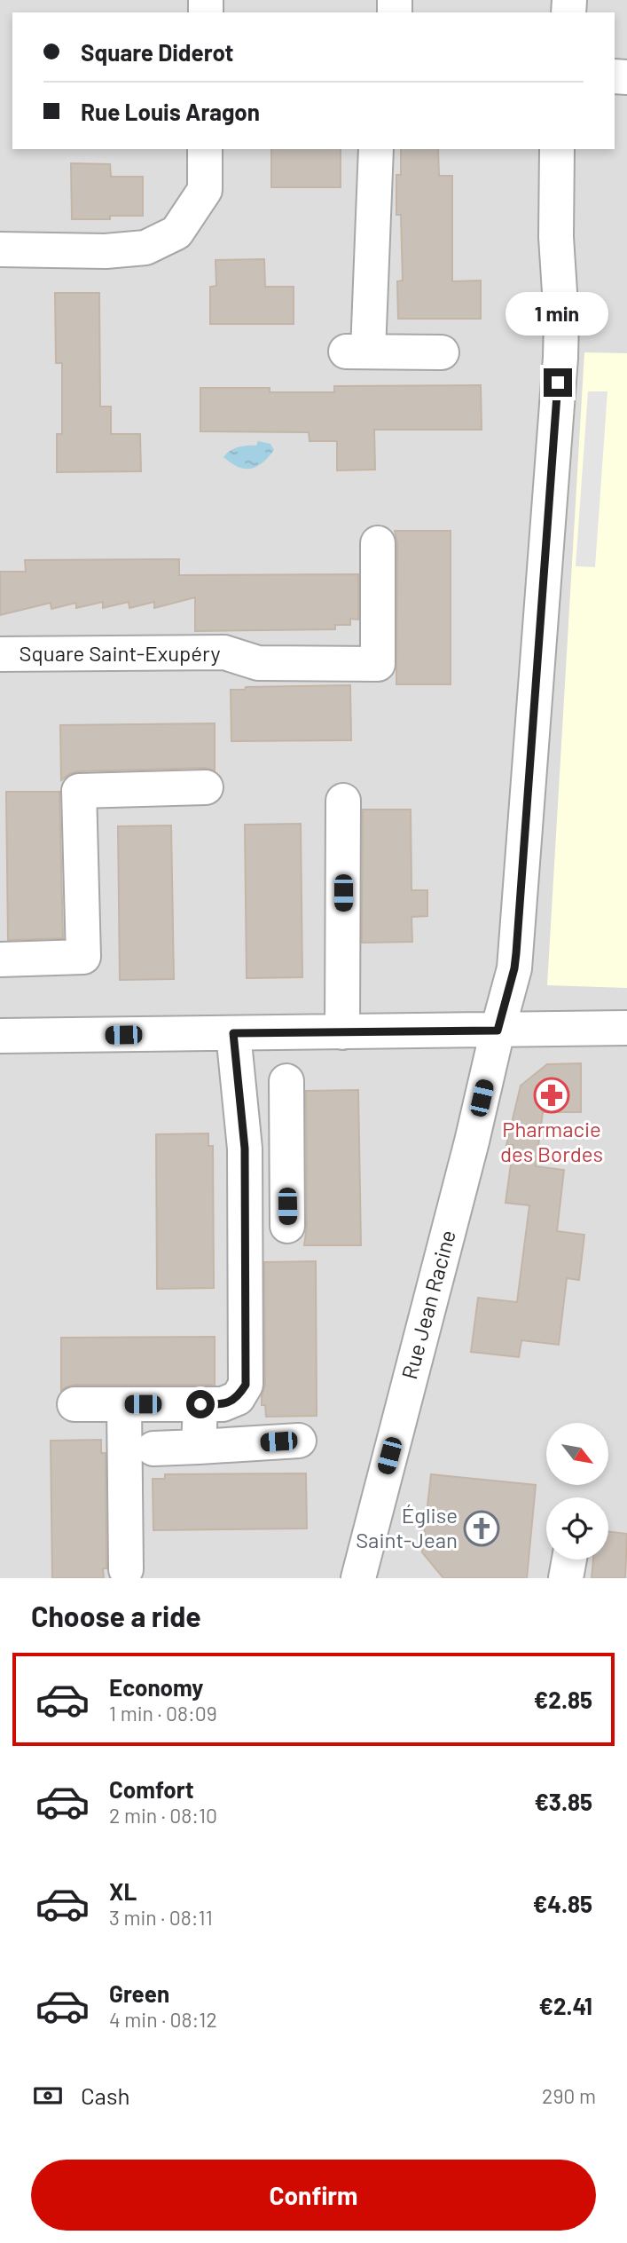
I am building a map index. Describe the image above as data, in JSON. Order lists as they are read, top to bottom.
{
  "streets": {
    "street": ["Square Saint-Exupéry", "Rue Jean Racine"]
  },
  "places": {
    "pharmacy": ["Pharmacie des Bordes"],
    "church": ["Église Saint-Jean"]
  },
  "north": "bottom right",
  "page": {
    "banner": ["Square Diderot", "Rue Louis Aragon"],
    "bubble": "1 min",
    "heading": "Choose a ride",
    "list": [
      {
        "name": "Economy",
        "note": "1 min · 08:09",
        "value": "€2.85"
      },
      {
        "name": "Comfort",
        "note": "2 min · 08:10",
        "value": "€3.85"
      },
      {
        "name": "XL",
        "note": "3 min · 08:11",
        "value": "€4.85"
      },
      {
        "name": "Green",
        "note": "4 min · 08:12",
        "value": "€2.41"
      }
    ],
    "pay": ["Cash", "290 m"],
    "buttons": "Confirm"
  }
}
